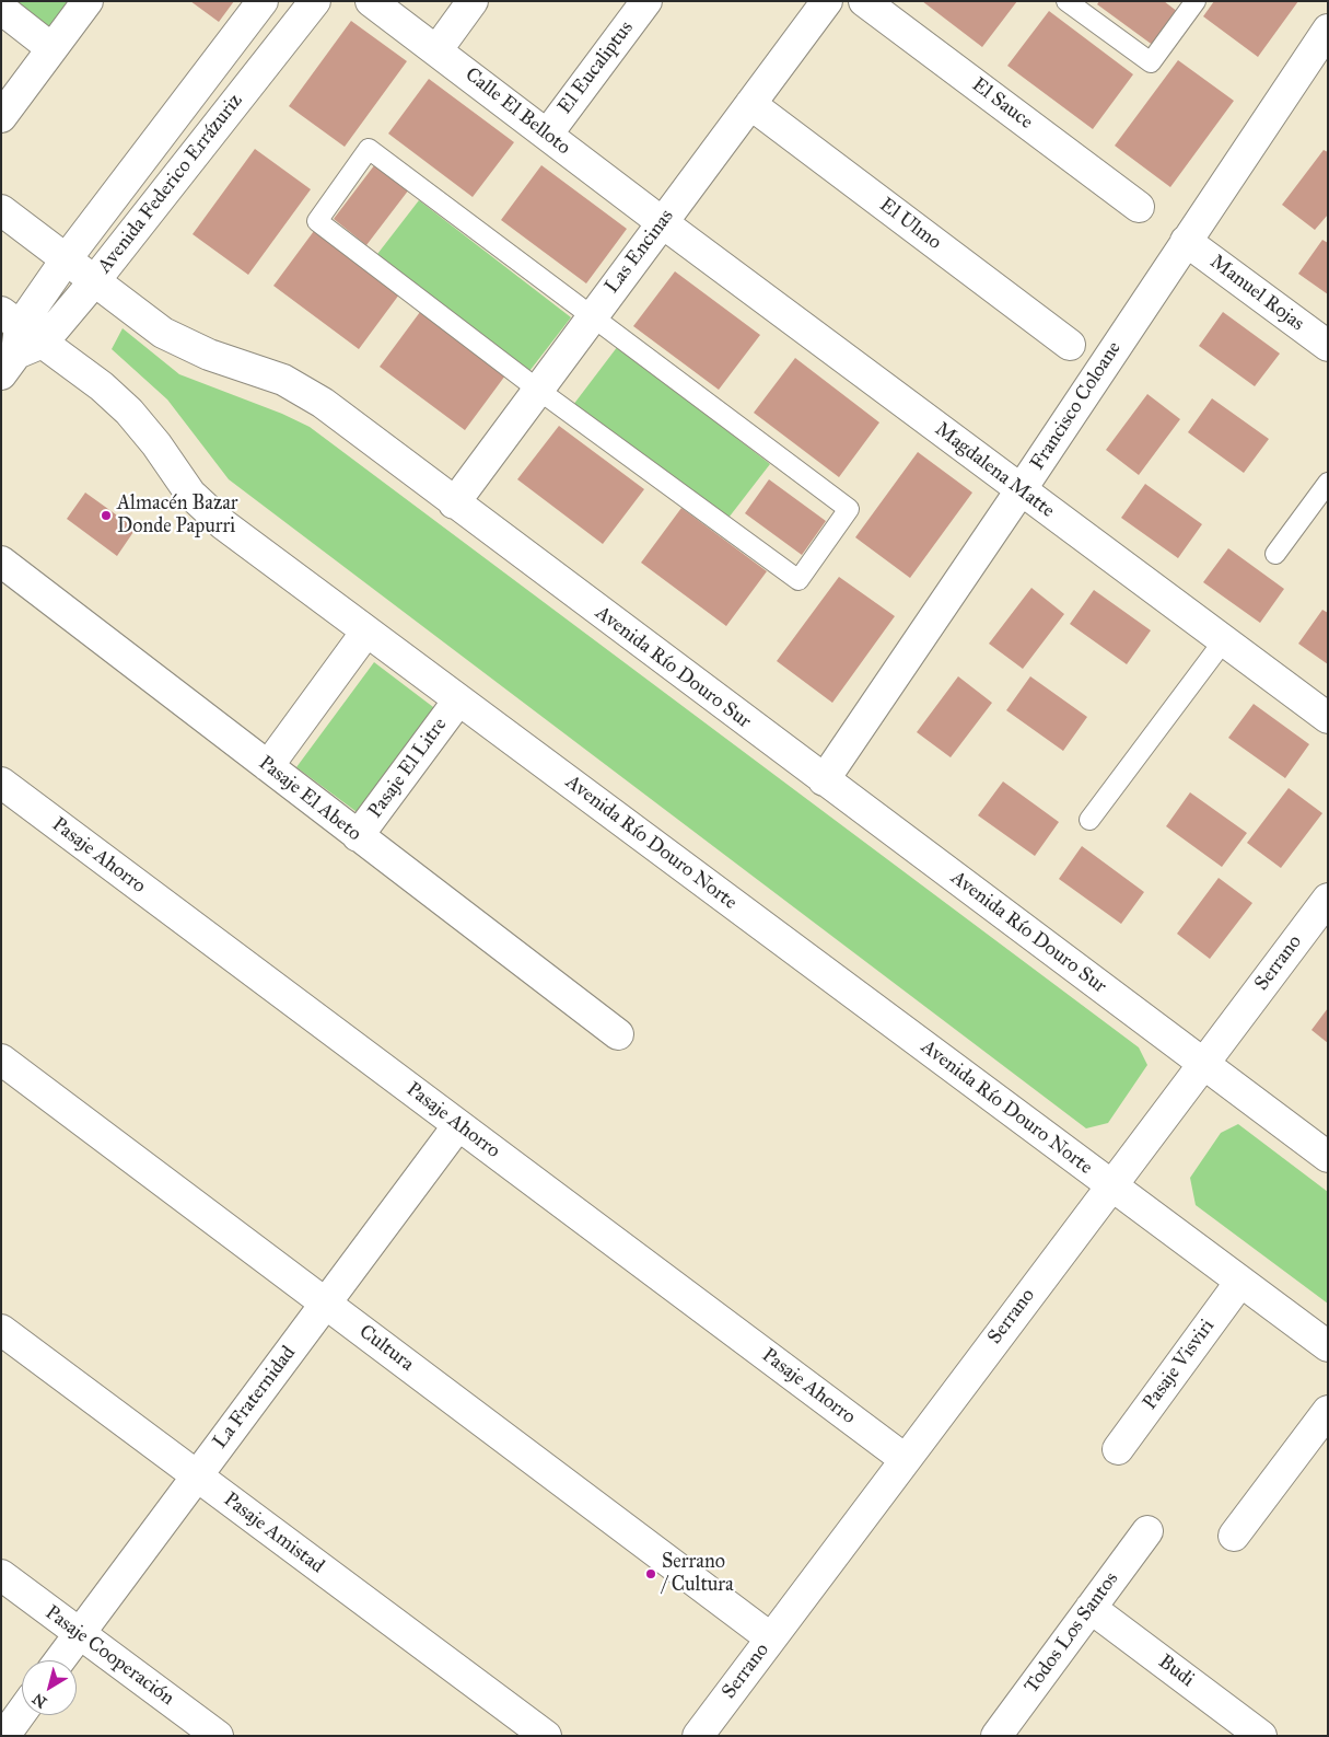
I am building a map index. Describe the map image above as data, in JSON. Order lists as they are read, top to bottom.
{
  "streets": {
    "street": [
      "El Eucaliptus",
      "El Sauce",
      "Calle El Belloto",
      "Avenida Federico Errázuriz",
      "El Ulmo",
      "Las Encinas",
      "Manuel Rojas",
      "Francisco Coloane",
      "Magdalena Matte",
      "Avenida Río Douro Sur",
      "Pasaje El Litre",
      "Pasaje El Abeto",
      "Avenida Río Douro Norte",
      "Pasaje Ahorro",
      "Serrano",
      "Cultura",
      "Pasaje Visviri",
      "La Fraternidad",
      "Pasaje Amistad",
      "Todos Los Santos",
      "Pasaje Cooperación",
      "Budi"
    ]
  },
  "crossings": [
    ["El Eucaliptus", "Calle El Belloto"],
    ["Calle El Belloto", "Las Encinas"],
    ["Calle El Belloto", "Magdalena Matte"],
    ["Avenida Federico Errázuriz", "Avenida Río Douro Sur"],
    ["Avenida Federico Errázuriz", "Avenida Río Douro Norte"],
    ["El Ulmo", "Las Encinas"],
    ["Las Encinas", "Magdalena Matte"],
    ["Las Encinas", "Avenida Río Douro Sur"],
    ["Manuel Rojas", "Francisco Coloane"],
    ["Francisco Coloane", "Magdalena Matte"],
    ["Francisco Coloane", "Avenida Río Douro Sur"],
    ["Avenida Río Douro Sur", "Serrano"],
    ["Pasaje El Litre", "Pasaje El Abeto"],
    ["Pasaje El Litre", "Avenida Río Douro Norte"],
    ["Avenida Río Douro Norte", "Serrano"],
    ["Avenida Río Douro Norte", "Pasaje Visviri"],
    ["Pasaje Ahorro", "Serrano"],
    ["Pasaje Ahorro", "La Fraternidad"],
    ["Serrano", "Cultura"],
    ["Cultura", "La Fraternidad"],
    ["La Fraternidad", "Pasaje Amistad"],
    ["La Fraternidad", "Pasaje Cooperación"],
    ["Todos Los Santos", "Budi"]
  ],
  "places": ["Almacén Bazar Donde Papurri", "Serrano / Cultura"],
  "north": "bottom left"
}
